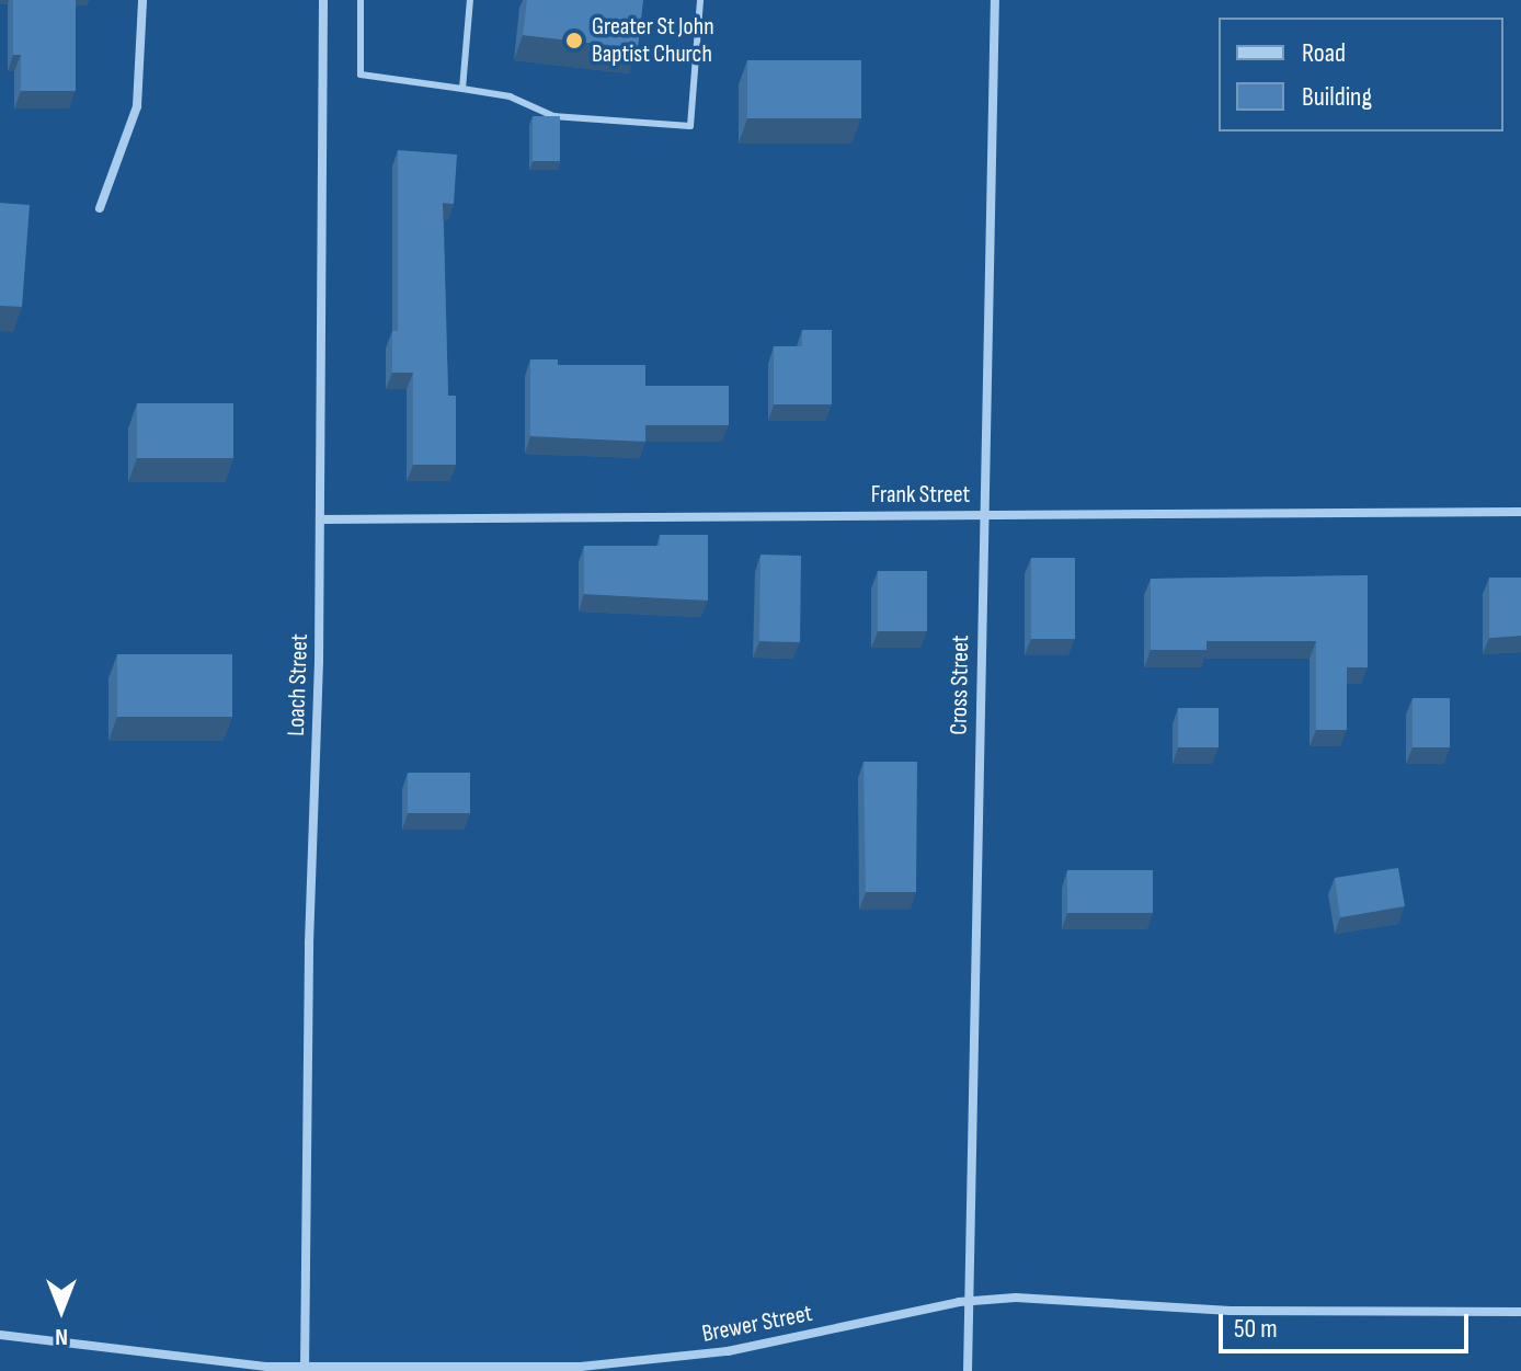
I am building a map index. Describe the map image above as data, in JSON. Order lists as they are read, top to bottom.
{
  "streets": {
    "street": [
      "Frank Street",
      "Loach Street",
      "Cross Street",
      "Brewer Street"
    ]
  },
  "crossings": [
    ["Frank Street", "Loach Street"],
    ["Frank Street", "Cross Street"],
    ["Loach Street", "Brewer Street"],
    ["Cross Street", "Brewer Street"]
  ],
  "places": ["Greater St John Baptist Church"],
  "legend": ["Road", "Building"],
  "scale_bar": "50 m",
  "north": "bottom"
}
